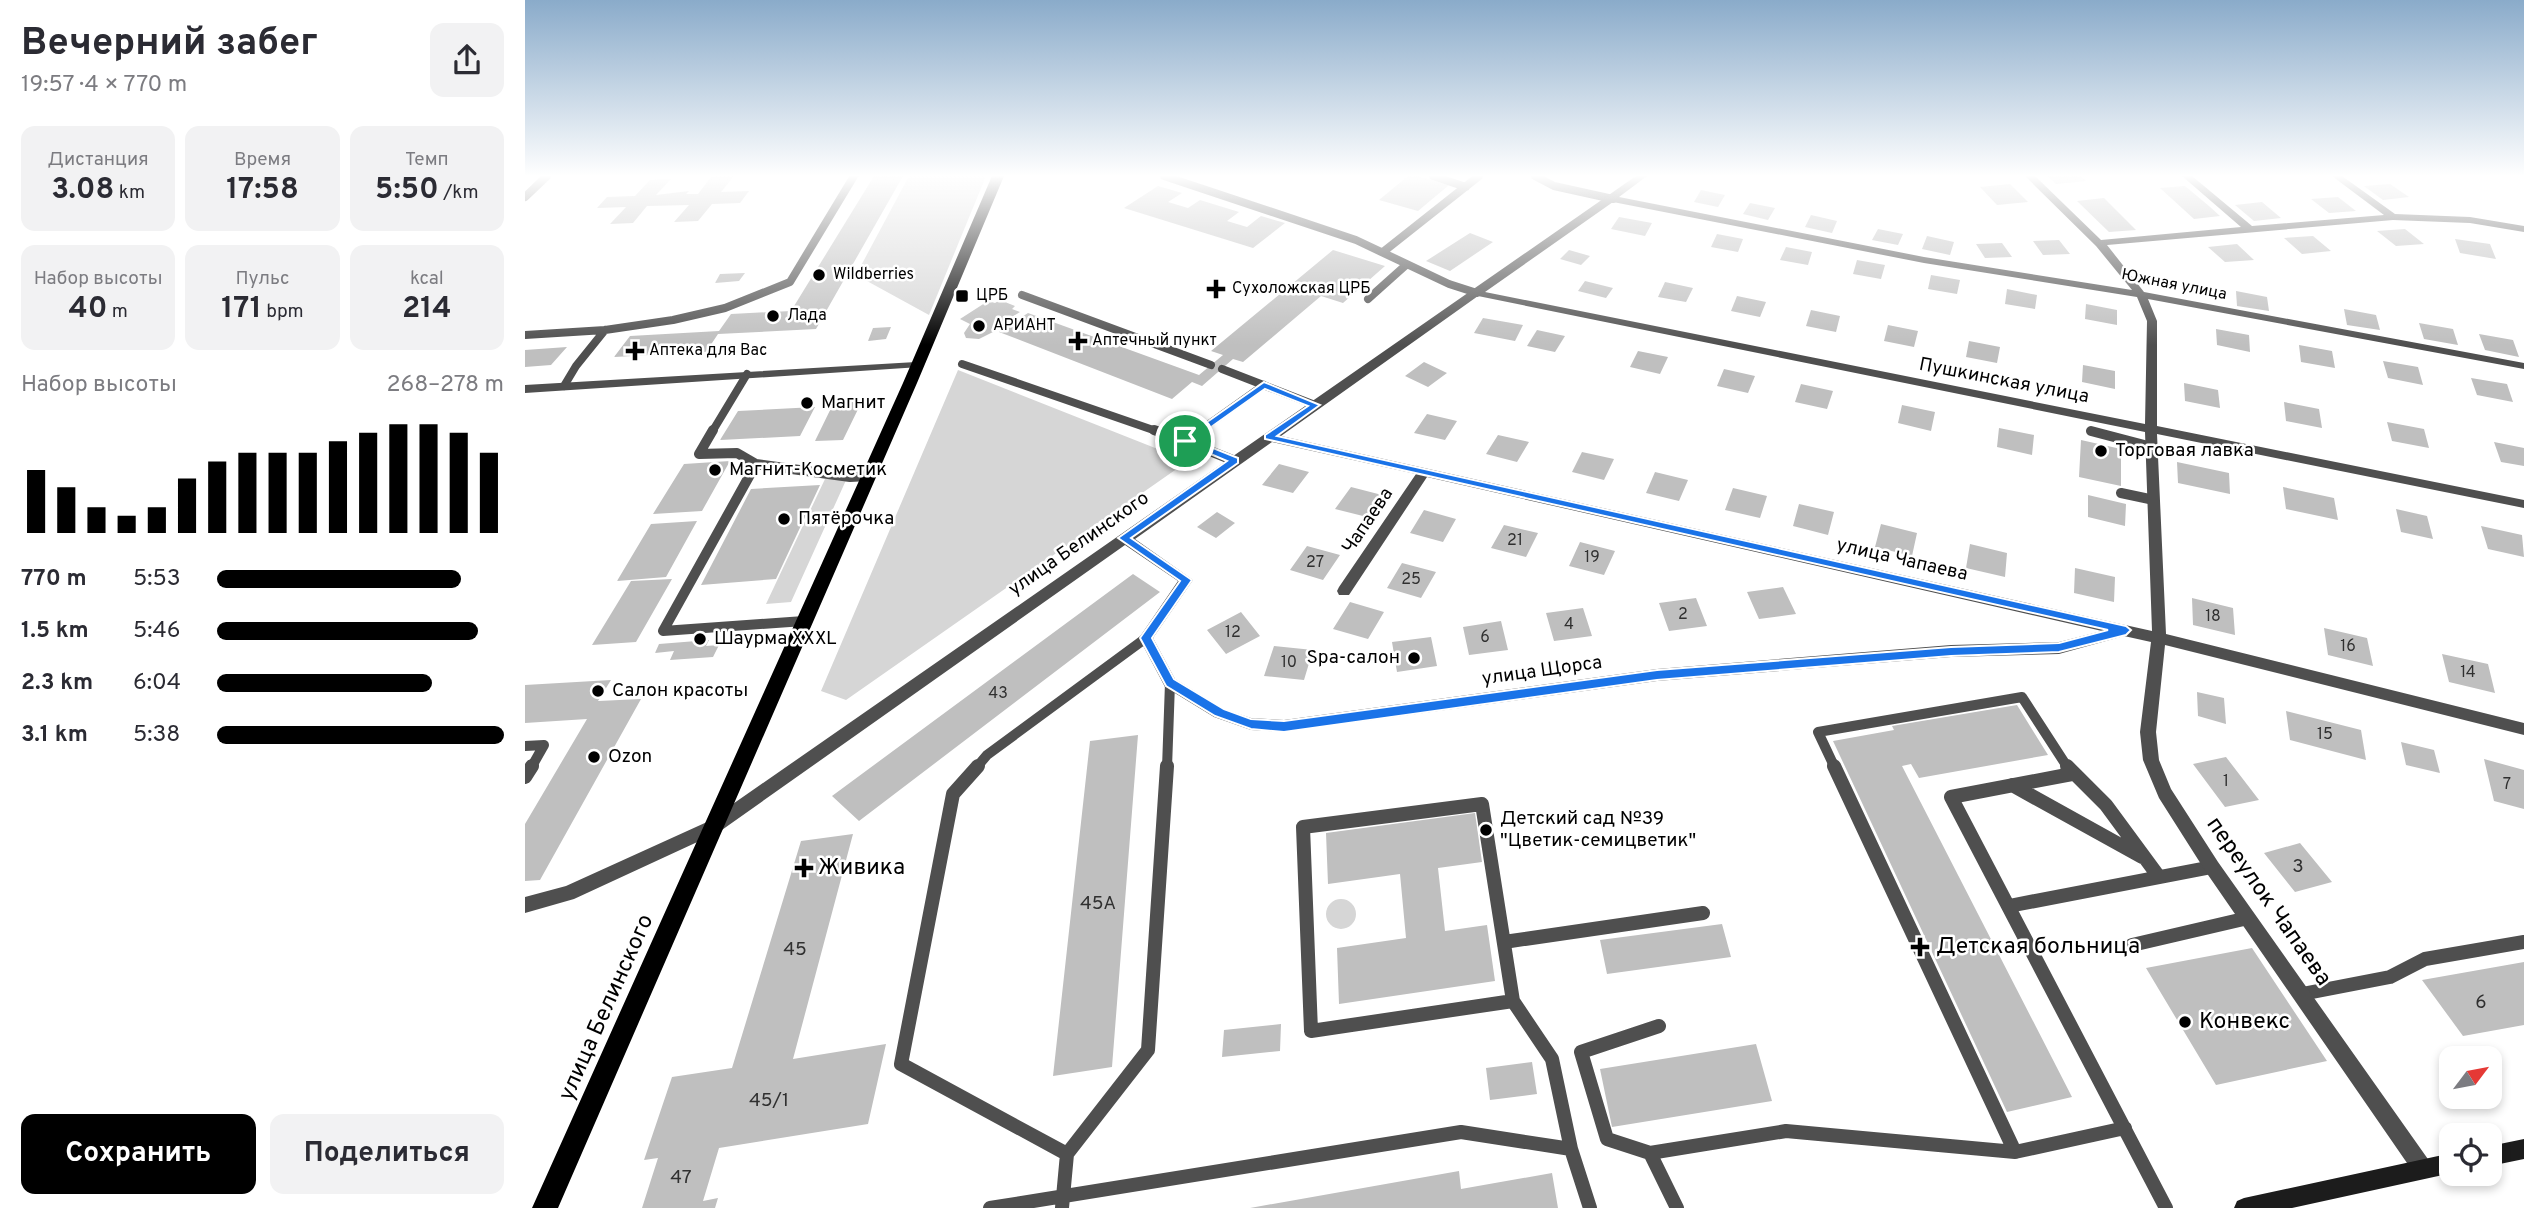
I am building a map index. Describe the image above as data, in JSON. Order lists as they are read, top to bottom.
{
  "streets": {
    "main road": ["улица Белинского"],
    "street": [
      "Южная улица",
      "Пушкинская улица",
      "Чапаева",
      "улица Чапаева",
      "улица Щорса",
      "переулок Чапаева"
    ]
  },
  "crossings": [
    ["Южная улица", "переулок Чапаева"],
    ["Пушкинская улица", "улица Белинского"],
    ["Пушкинская улица", "переулок Чапаева"],
    ["Чапаева", "улица Чапаева"],
    ["улица Белинского", "улица Чапаева"],
    ["улица Чапаева", "улица Щорса"],
    ["улица Чапаева", "переулок Чапаева"]
  ],
  "places": {
    "other": [
      "Wildberries",
      "Лада",
      "АРИАНТ",
      "Магнит",
      "Торговая лавка",
      "Магнит-Косметик",
      "Пятёрочка",
      "Шаурма XXXL",
      "Spa-салон",
      "Салон красоты",
      "Ozon",
      "Детский сад №39 \"Цветик-семицветик\"",
      "Конвекс"
    ],
    "health": [
      "Сухоложская ЦРБ",
      "Аптечный пункт",
      "Аптека для Вас",
      "Живика",
      "Детская больница"
    ],
    "transit": ["ЦРБ"]
  },
  "house_numbers": [
    "21",
    "19",
    "27",
    "25",
    "2",
    "18",
    "4",
    "12",
    "6",
    "16",
    "10",
    "14",
    "43",
    "15",
    "1",
    "7",
    "3",
    "45А",
    "45",
    "6",
    "45/1",
    "47"
  ],
  "north": "top right",
  "page": {
    "heading": ["Вечерний забег", "19:57 · 4 × 770 m"],
    "stats": [
      ["Дистанция", "3.08 km"],
      ["Время", "17:58"],
      ["Темп", "5:50 /km"],
      ["Набор высоты", "40 m"],
      ["Пульс", "171 bpm"],
      ["kcal", "214"]
    ],
    "chart": ["Набор высоты", "268–278 m"],
    "list": [
      {
        "name": "770 m",
        "note": "5:53"
      },
      {
        "name": "1.5 km",
        "note": "5:46"
      },
      {
        "name": "2.3 km",
        "note": "6:04"
      },
      {
        "name": "3.1 km",
        "note": "5:38"
      }
    ],
    "buttons": ["Сохранить", "Поделиться"]
  }
}
